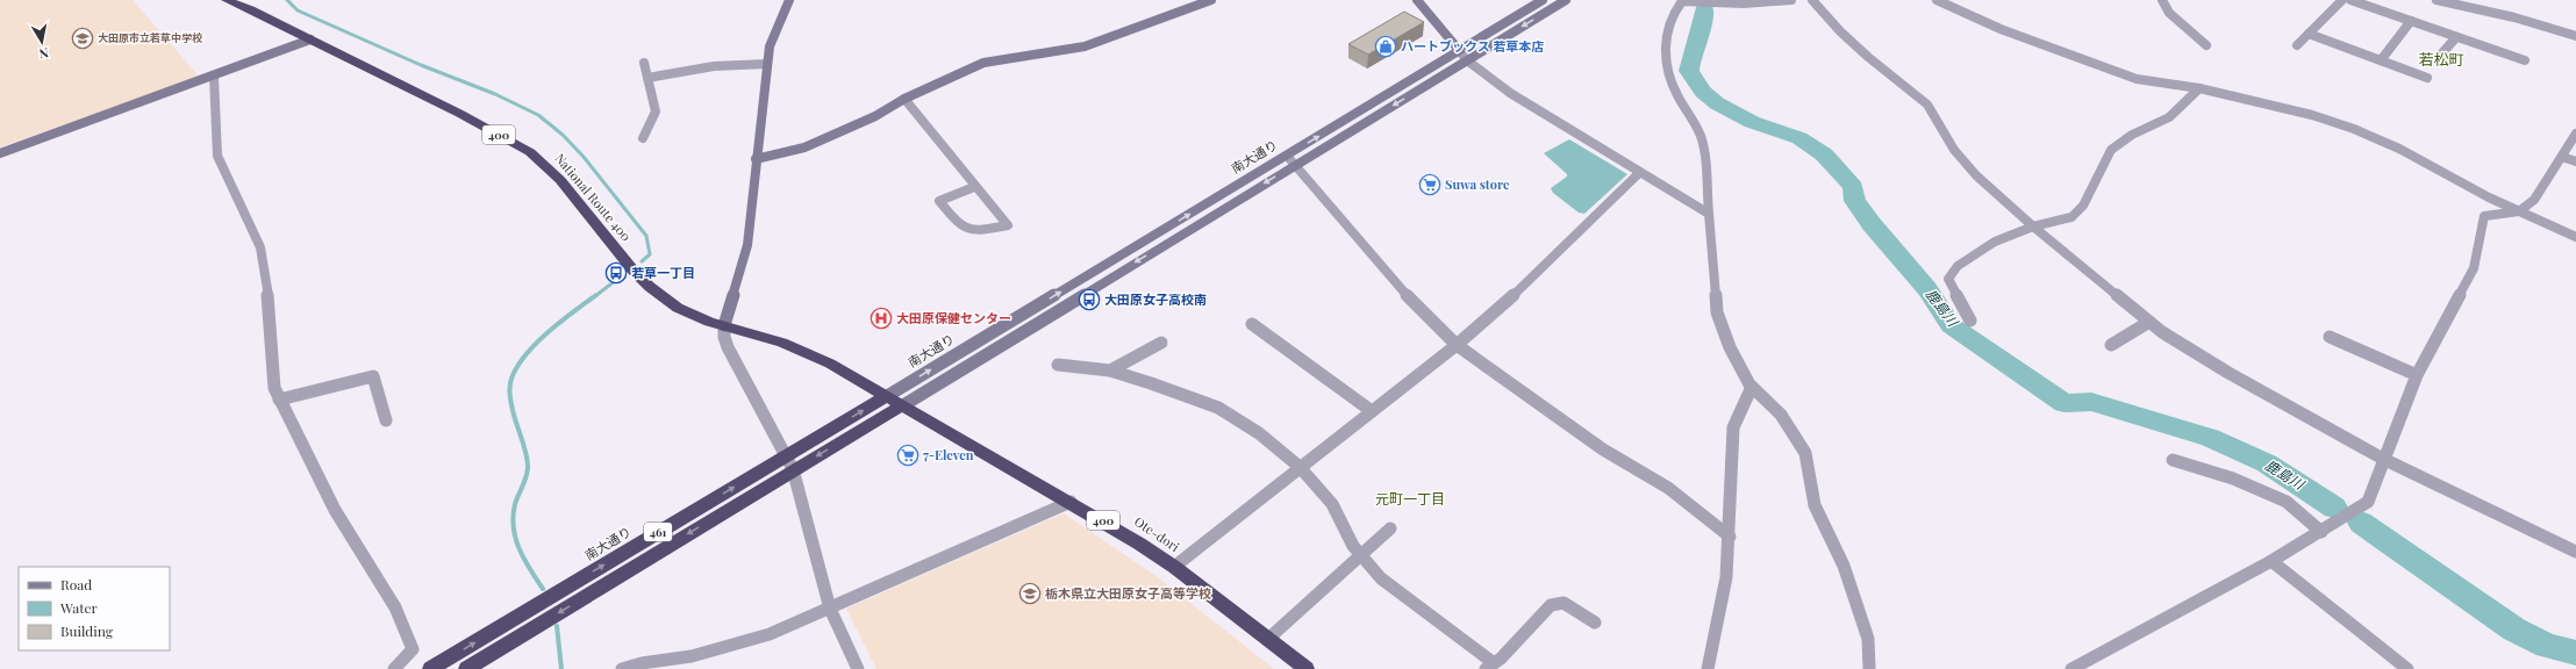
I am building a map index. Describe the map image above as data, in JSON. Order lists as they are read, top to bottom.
{
  "streets": {
    "highway": [
      "400",
      "南大通り",
      "National Route 400",
      "461",
      "Ote-dori"
    ]
  },
  "crossings": [
    ["南大通り", "National Route 400"],
    ["南大通り", "Ote-dori"],
    ["National Route 400", "Ote-dori"]
  ],
  "districts": ["若松町", "元町一丁目"],
  "water": ["鹿島川"],
  "places": {
    "school or university": ["大田原市立若草中学校", "栃木県立大田原女子高等学校"],
    "shop": ["ハートブックス 若草本店"],
    "supermarket": ["Suwa store", "7-Eleven"],
    "bus stop": ["若草一丁目", "大田原女子高校南"],
    "hospital": ["大田原保健センター"]
  },
  "legend": ["Road", "Water", "Building"],
  "north": "bottom"
}
